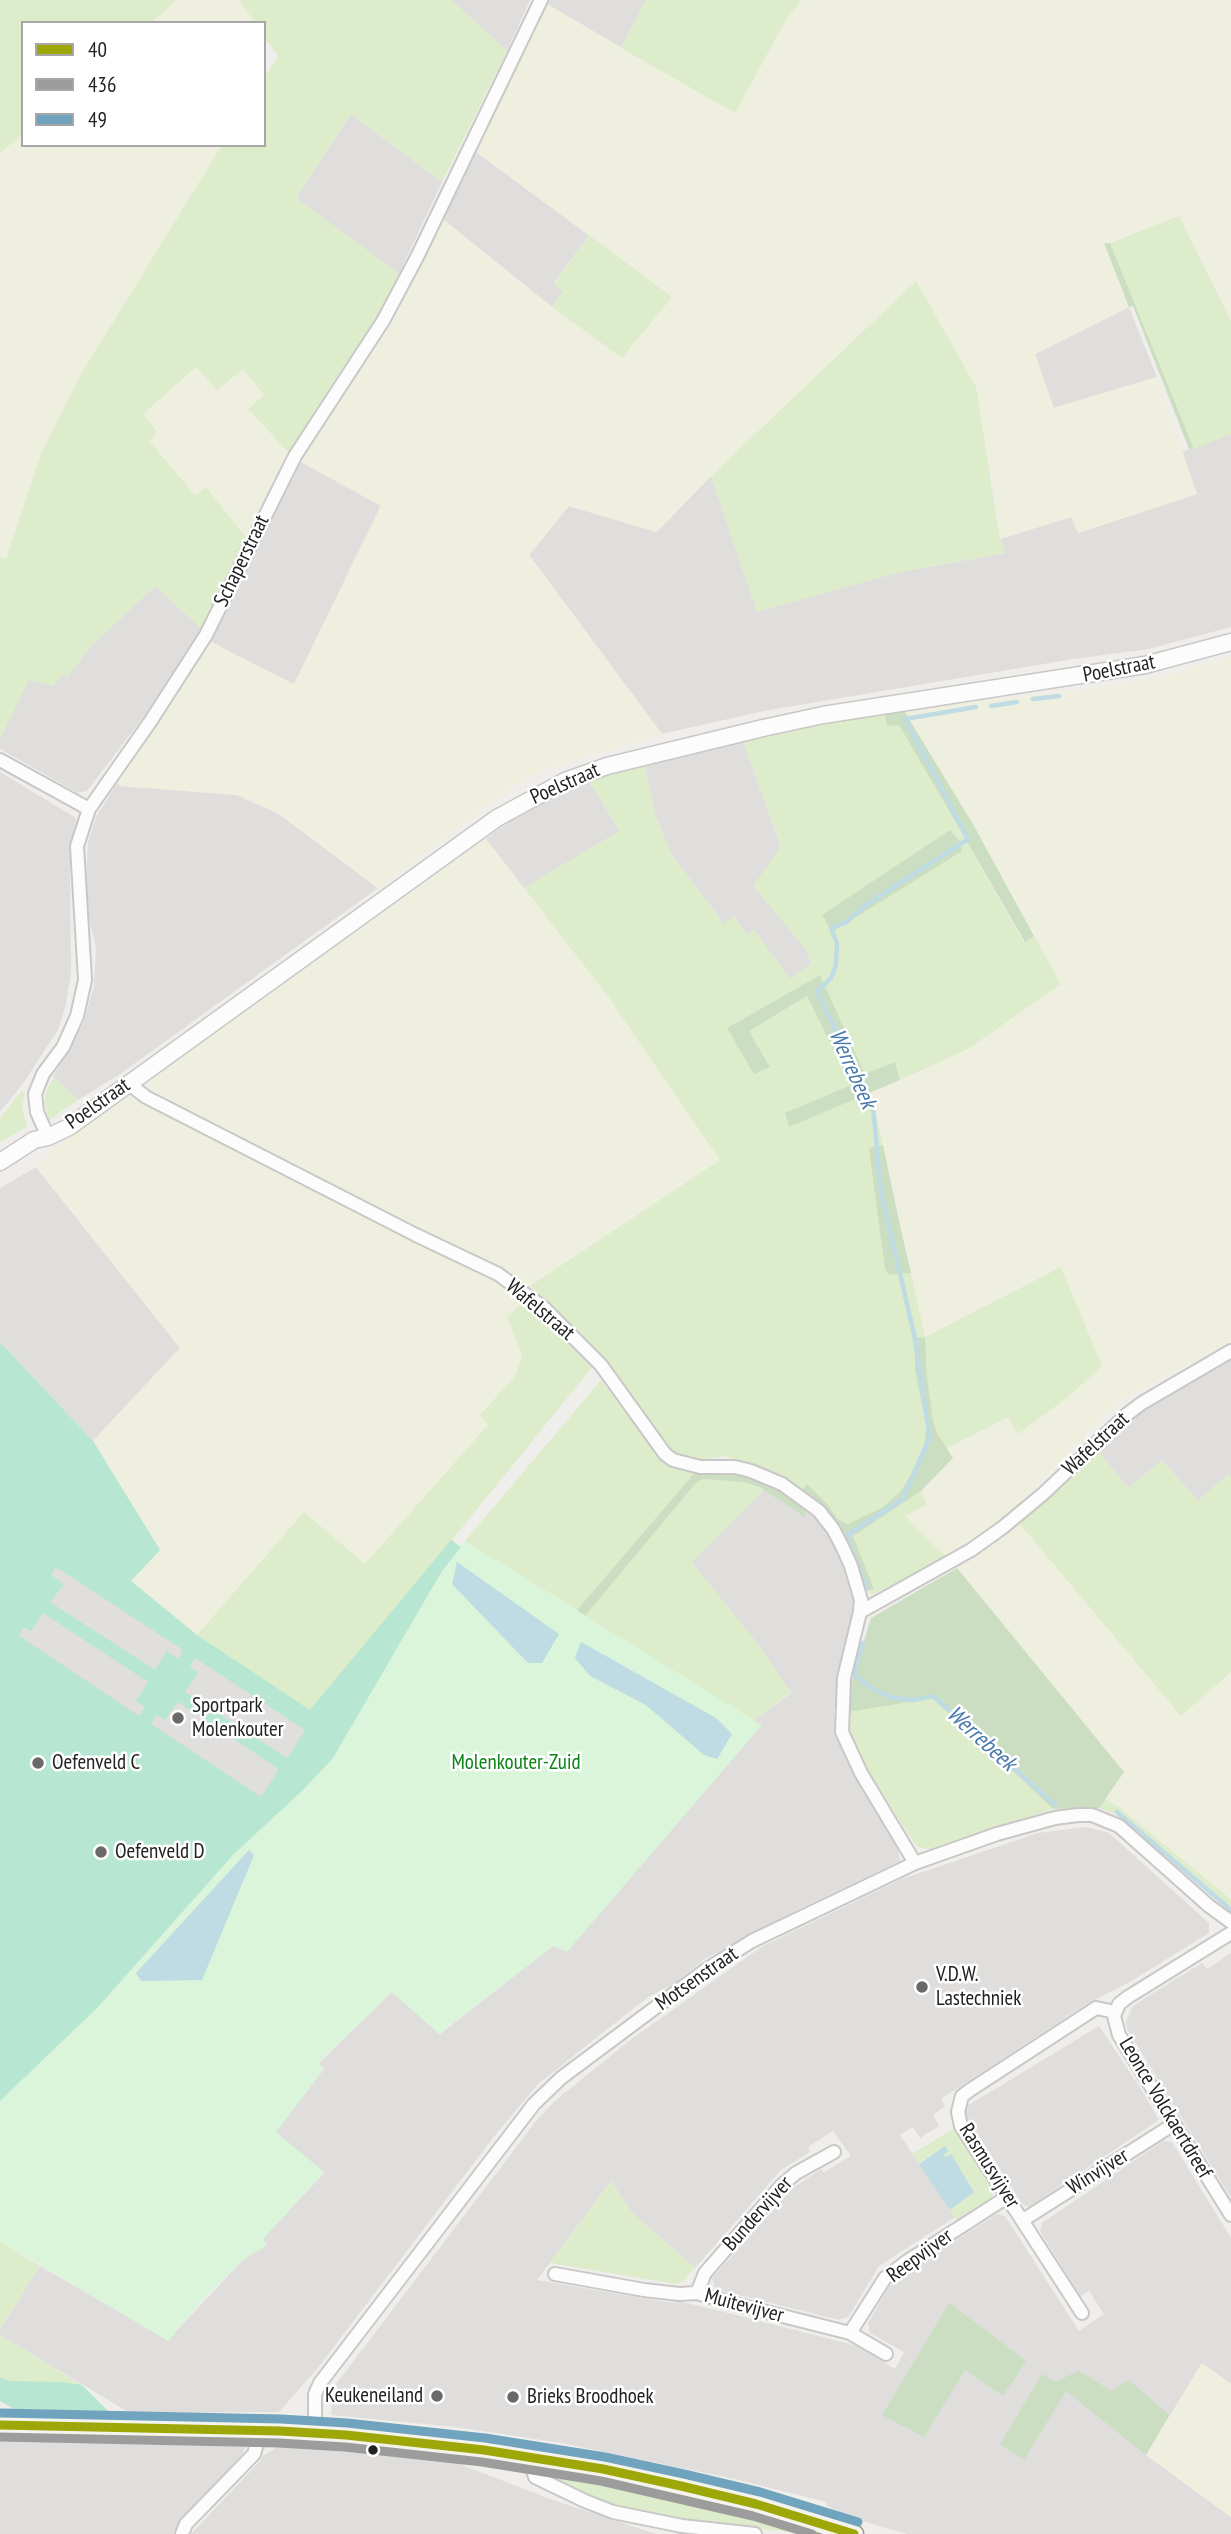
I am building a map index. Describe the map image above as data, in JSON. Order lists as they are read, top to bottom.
{
  "streets": {
    "street": [
      "Schaperstraat",
      "Poelstraat",
      "Wafelstraat",
      "Motsenstraat",
      "Leonce Volckaertdreef",
      "Rasmusvijver",
      "Winvijver",
      "Bundervijver",
      "Reepvijver",
      "Muitevijver"
    ]
  },
  "crossings": [
    ["Schaperstraat", "Poelstraat"],
    ["Poelstraat", "Wafelstraat"],
    ["Wafelstraat", "Motsenstraat"],
    ["Leonce Volckaertdreef", "Rasmusvijver"],
    ["Leonce Volckaertdreef", "Winvijver"],
    ["Rasmusvijver", "Winvijver"],
    ["Rasmusvijver", "Reepvijver"],
    ["Bundervijver", "Muitevijver"],
    ["Reepvijver", "Muitevijver"]
  ],
  "water": ["Werrebeek"],
  "parks": ["Molenkouter-Zuid"],
  "places": [
    "Sportpark Molenkouter",
    "Oefenveld C",
    "Oefenveld D",
    "V.D.W. Lastechniek",
    "Keukeneiland",
    "Brieks Broodhoek"
  ],
  "lines": ["transit line 49", "transit line 40", "transit line 436"],
  "legend": ["40", "436", "49"]
}
